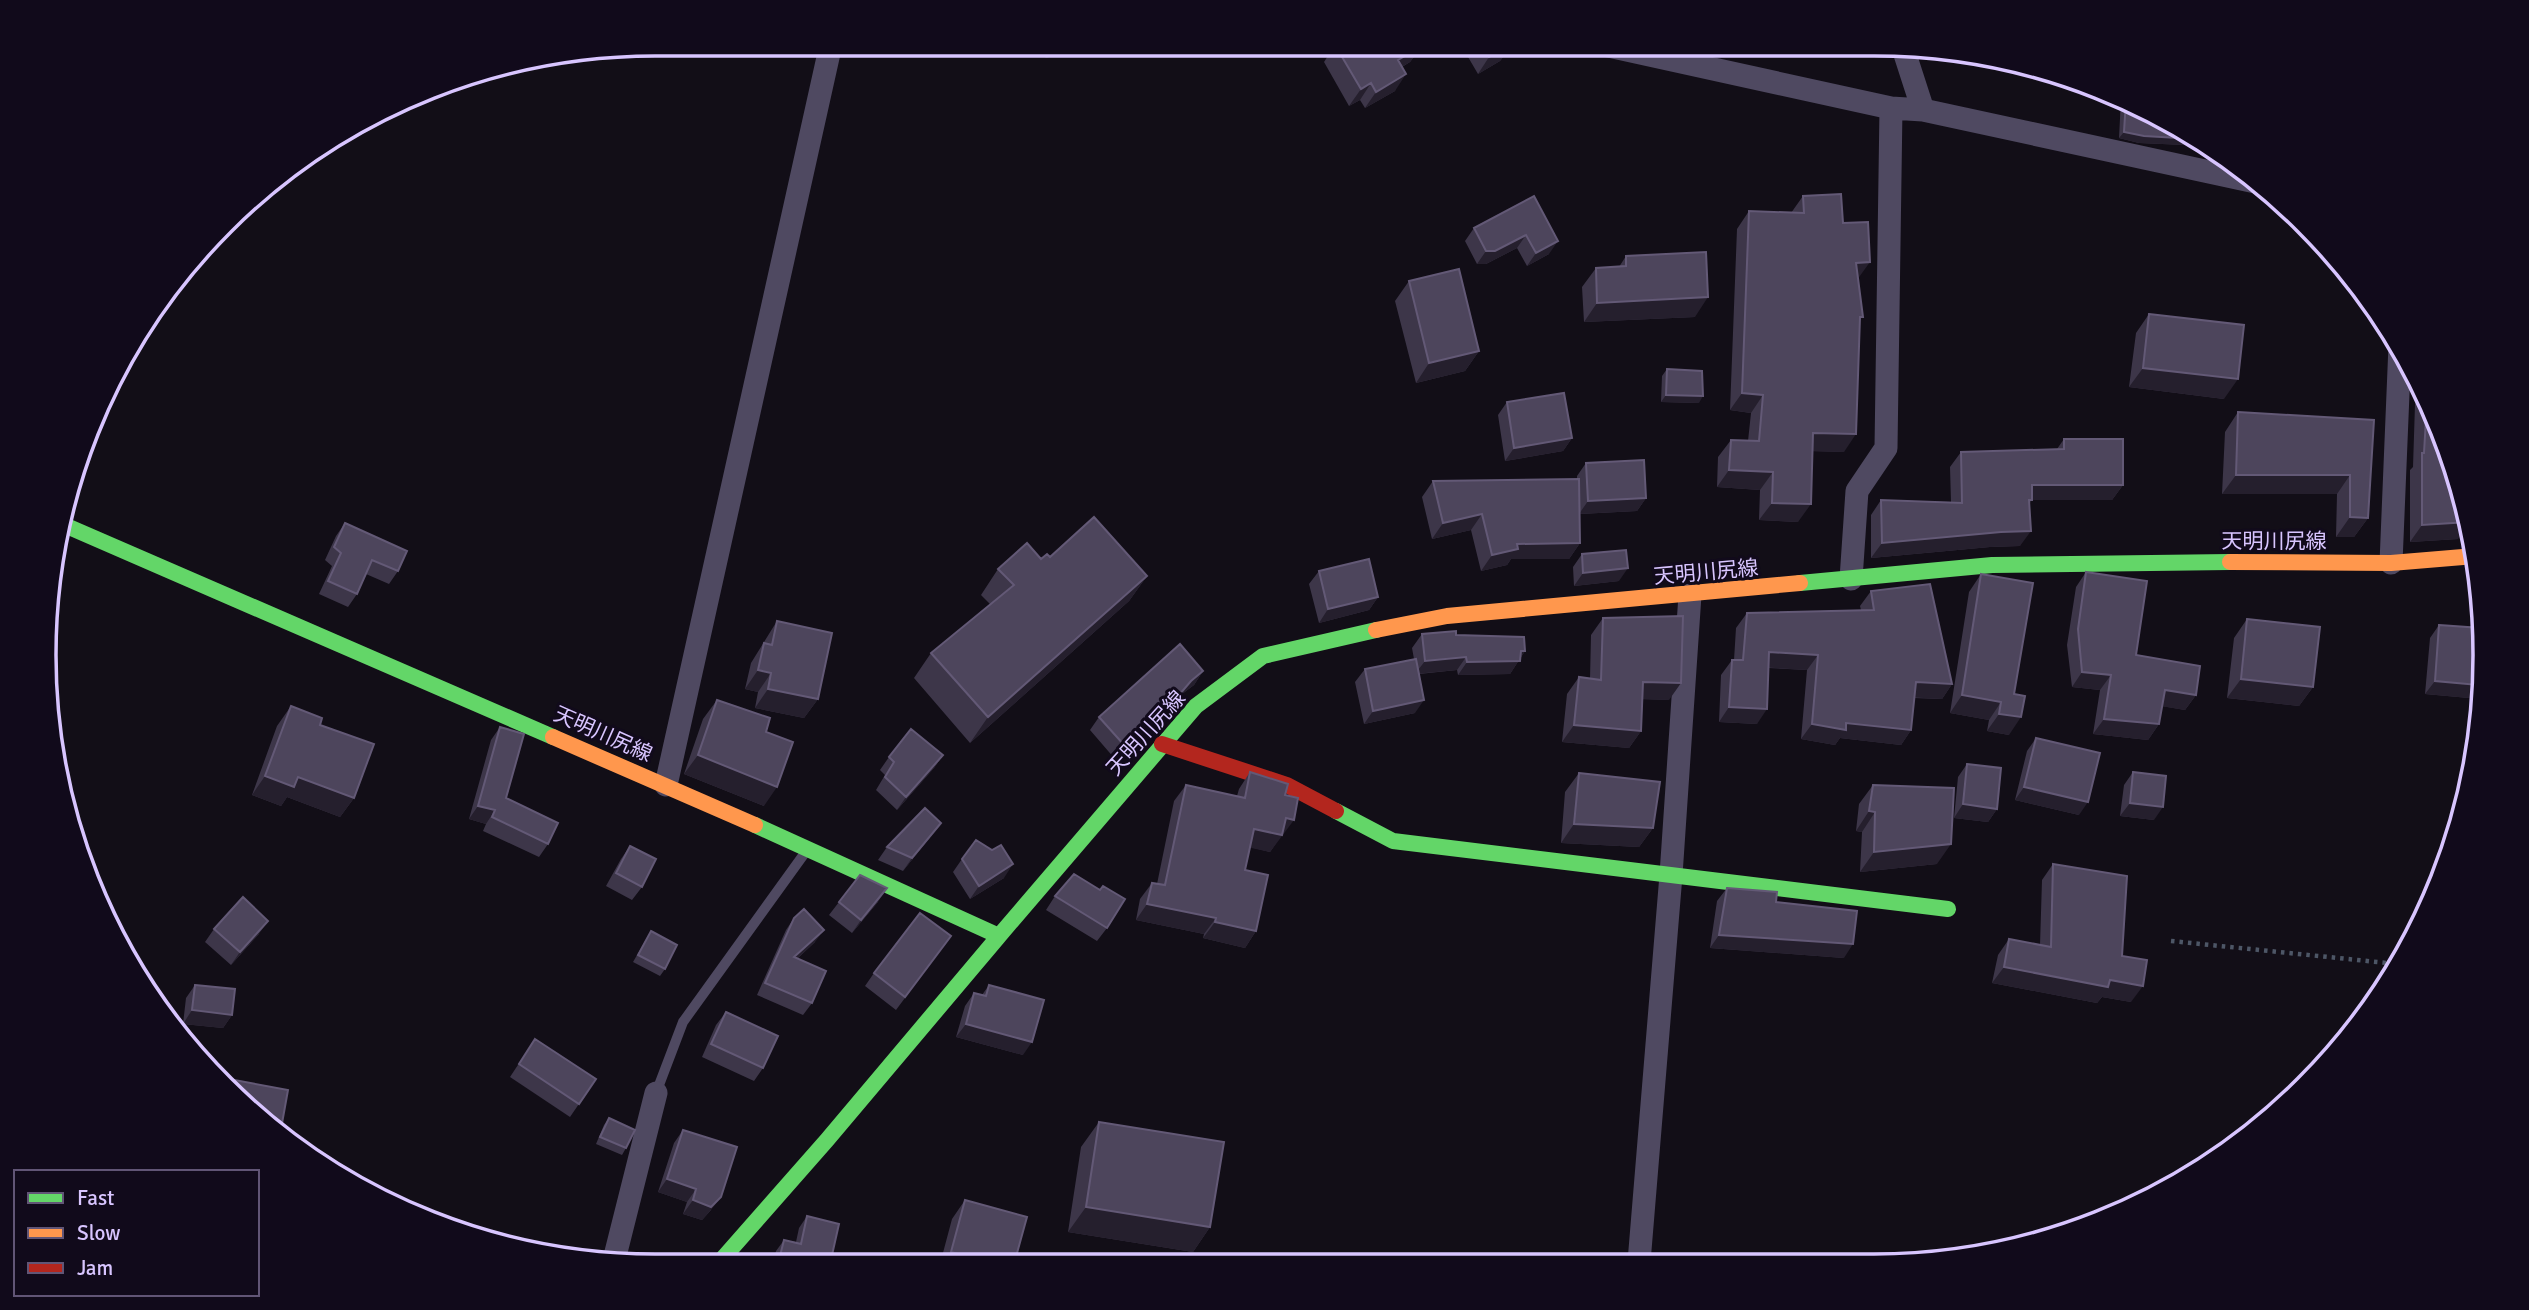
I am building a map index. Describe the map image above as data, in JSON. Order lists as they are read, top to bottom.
{
  "streets": {
    "main road": ["天明川尻線"]
  },
  "legend": ["Fast", "Slow", "Jam"]
}
